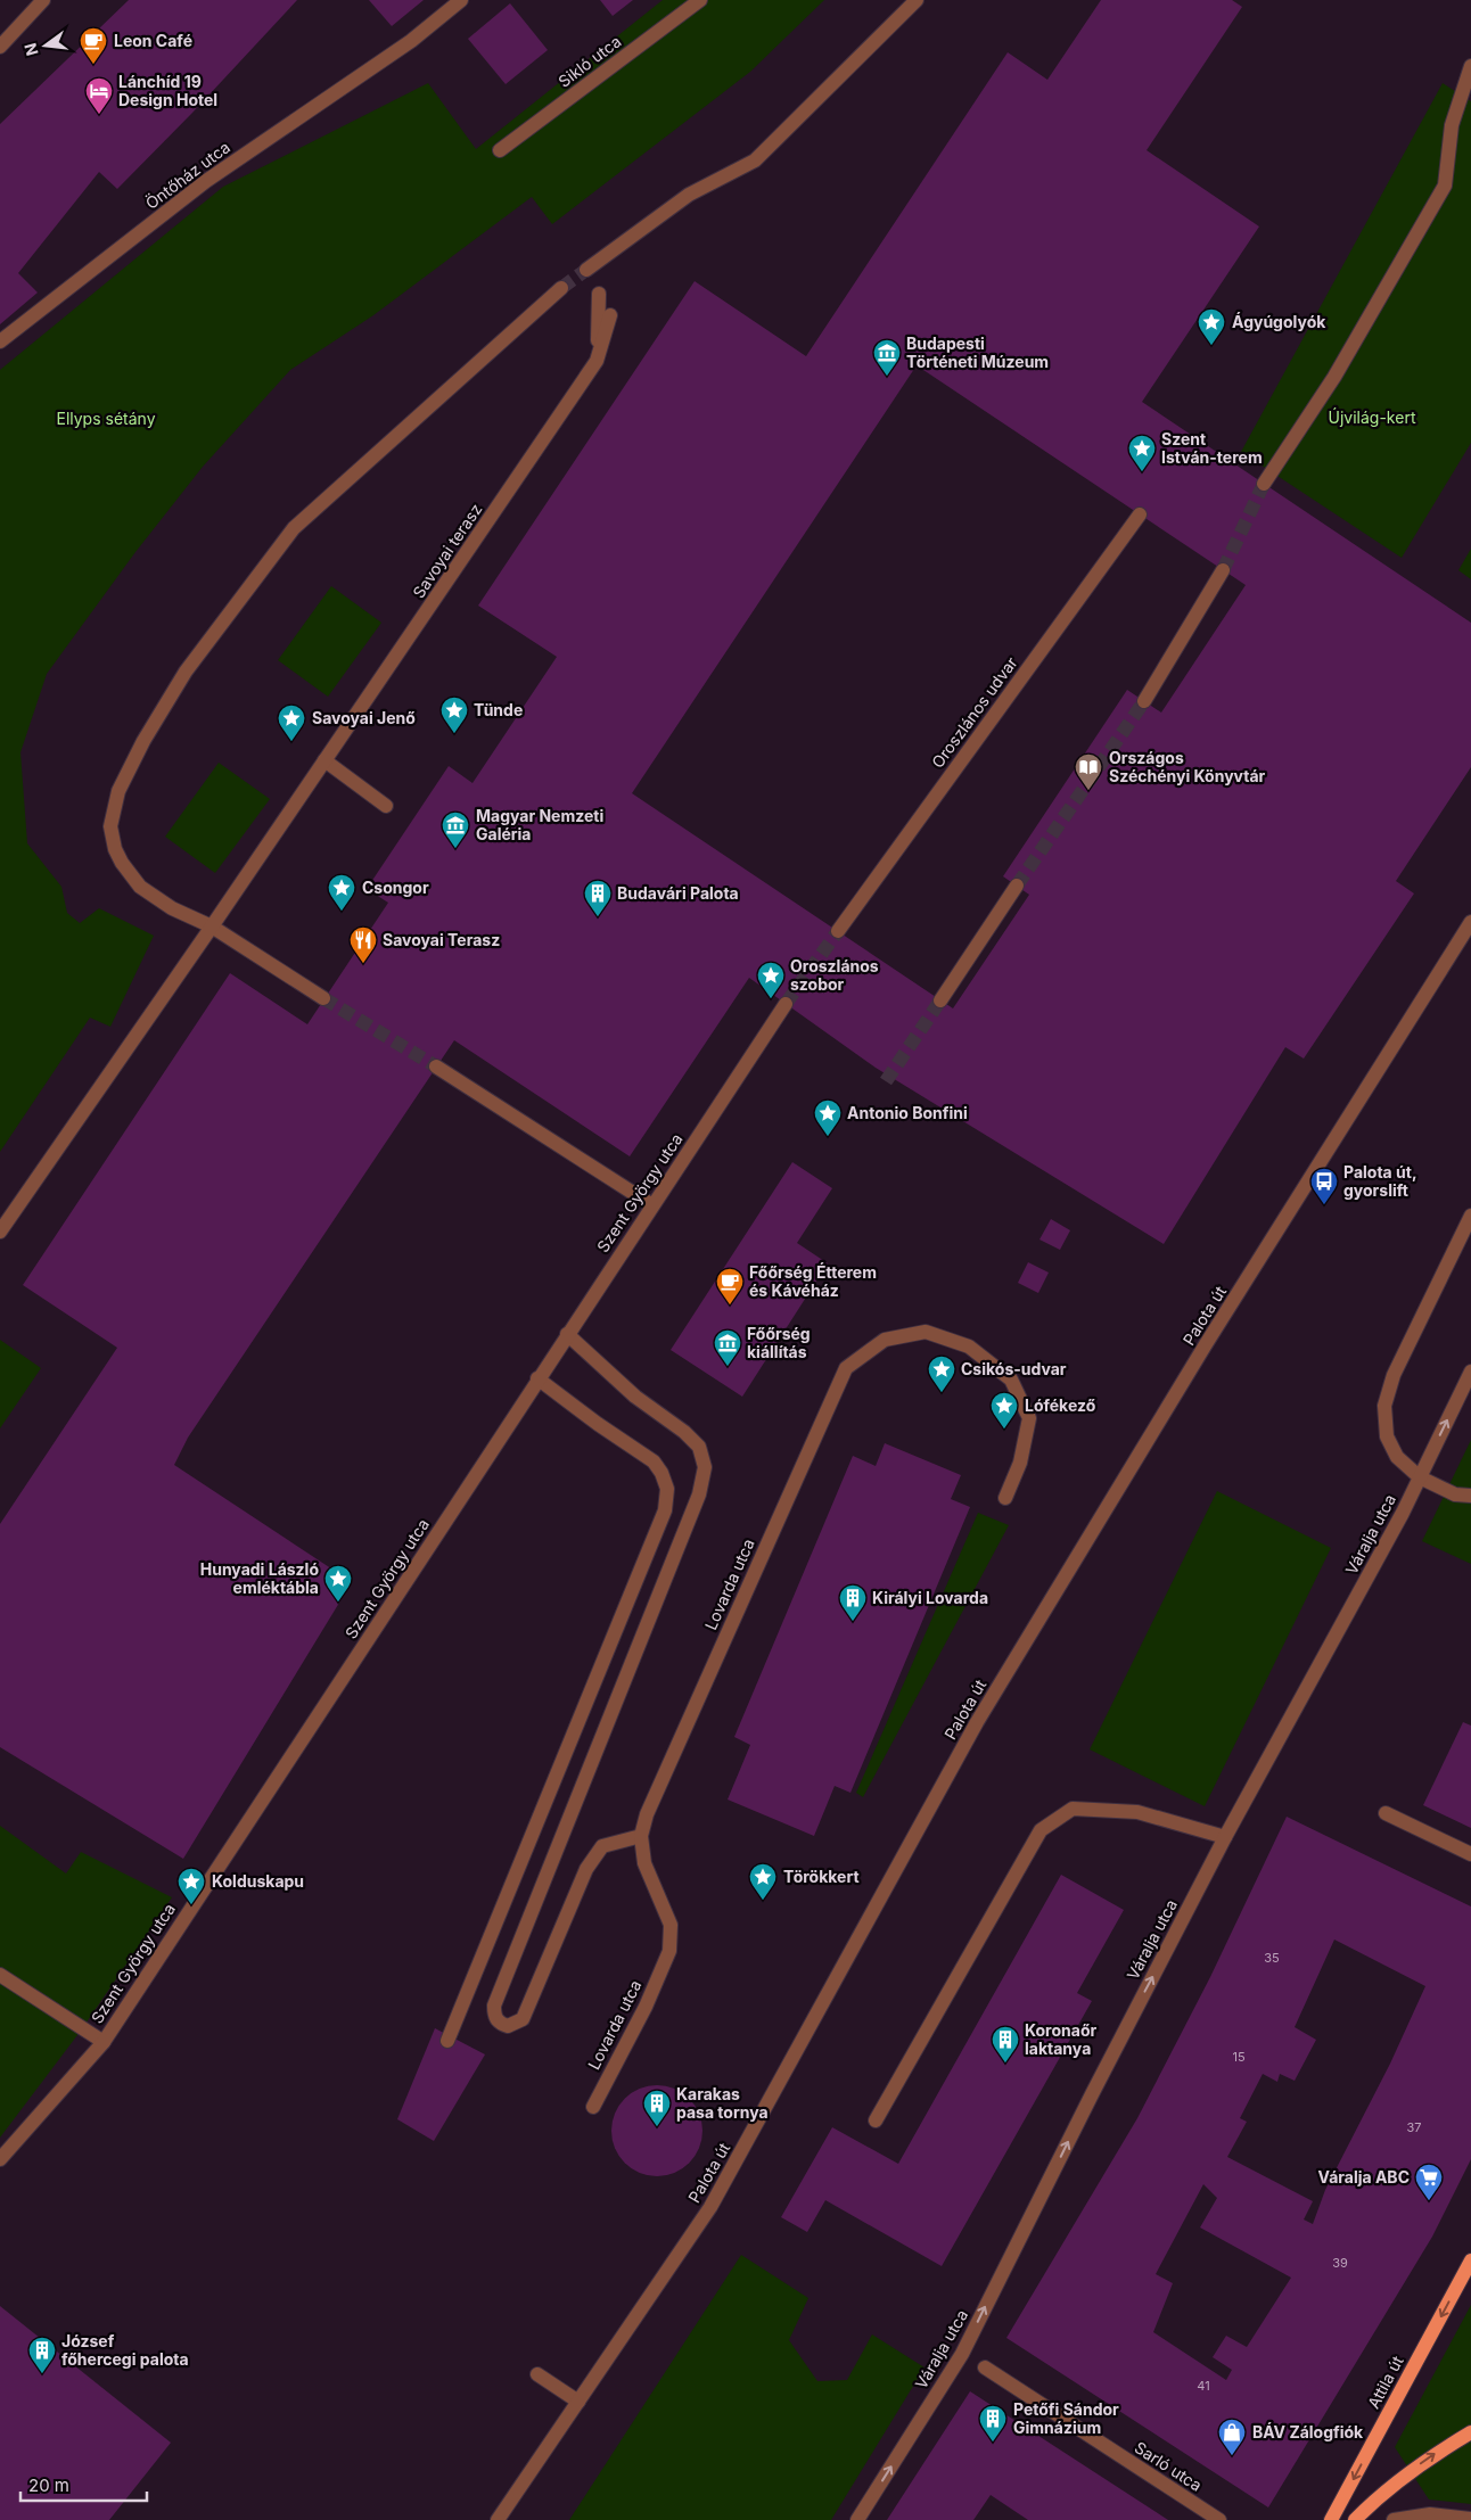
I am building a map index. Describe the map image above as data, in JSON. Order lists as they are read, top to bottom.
{
  "streets": {
    "main road": ["Attila út"],
    "street": [
      "Sikló utca",
      "Öntőház utca",
      "Savoyai terasz",
      "Oroszlános udvar",
      "Szent György utca",
      "Palota út",
      "Váralja utca",
      "Lovarda utca",
      "Sarló utca"
    ]
  },
  "one_way": ["Váralja utca"],
  "parks": ["Újvilág-kert", "Ellyps sétány"],
  "places": {
    "cafe": ["Leon Café", "Főőrség Étterem és Kávéház"],
    "hotel": ["Lánchíd 19 Design Hotel"],
    "place": [
      "Ágyúgolyók",
      "Szent István-terem",
      "Tünde",
      "Savoyai Jenő",
      "Csongor",
      "Oroszlános szobor",
      "Antonio Bonfini",
      "Csikós-udvar",
      "Lófékező",
      "Hunyadi László emléktábla",
      "Törökkert",
      "Kolduskapu"
    ],
    "museum": ["Budapesti Történeti Múzeum", "Magyar Nemzeti Galéria", "Főőrség kiállítás"],
    "library": ["Országos Széchényi Könyvtár"],
    "building": [
      "Budavári Palota",
      "Királyi Lovarda",
      "Koronaőr laktanya",
      "Karakas pasa tornya",
      "József főhercegi palota",
      "Petőfi Sándor Gimnázium"
    ],
    "restaurant": ["Savoyai Terasz"],
    "bus stop": ["Palota út, gyorslift"],
    "supermarket": ["Váralja ABC"],
    "shop": ["BÁV Zálogfiók"]
  },
  "house_numbers": [
    "35",
    "15",
    "37",
    "39",
    "41"
  ],
  "scale_bar": "20 m",
  "north": "left"
}
